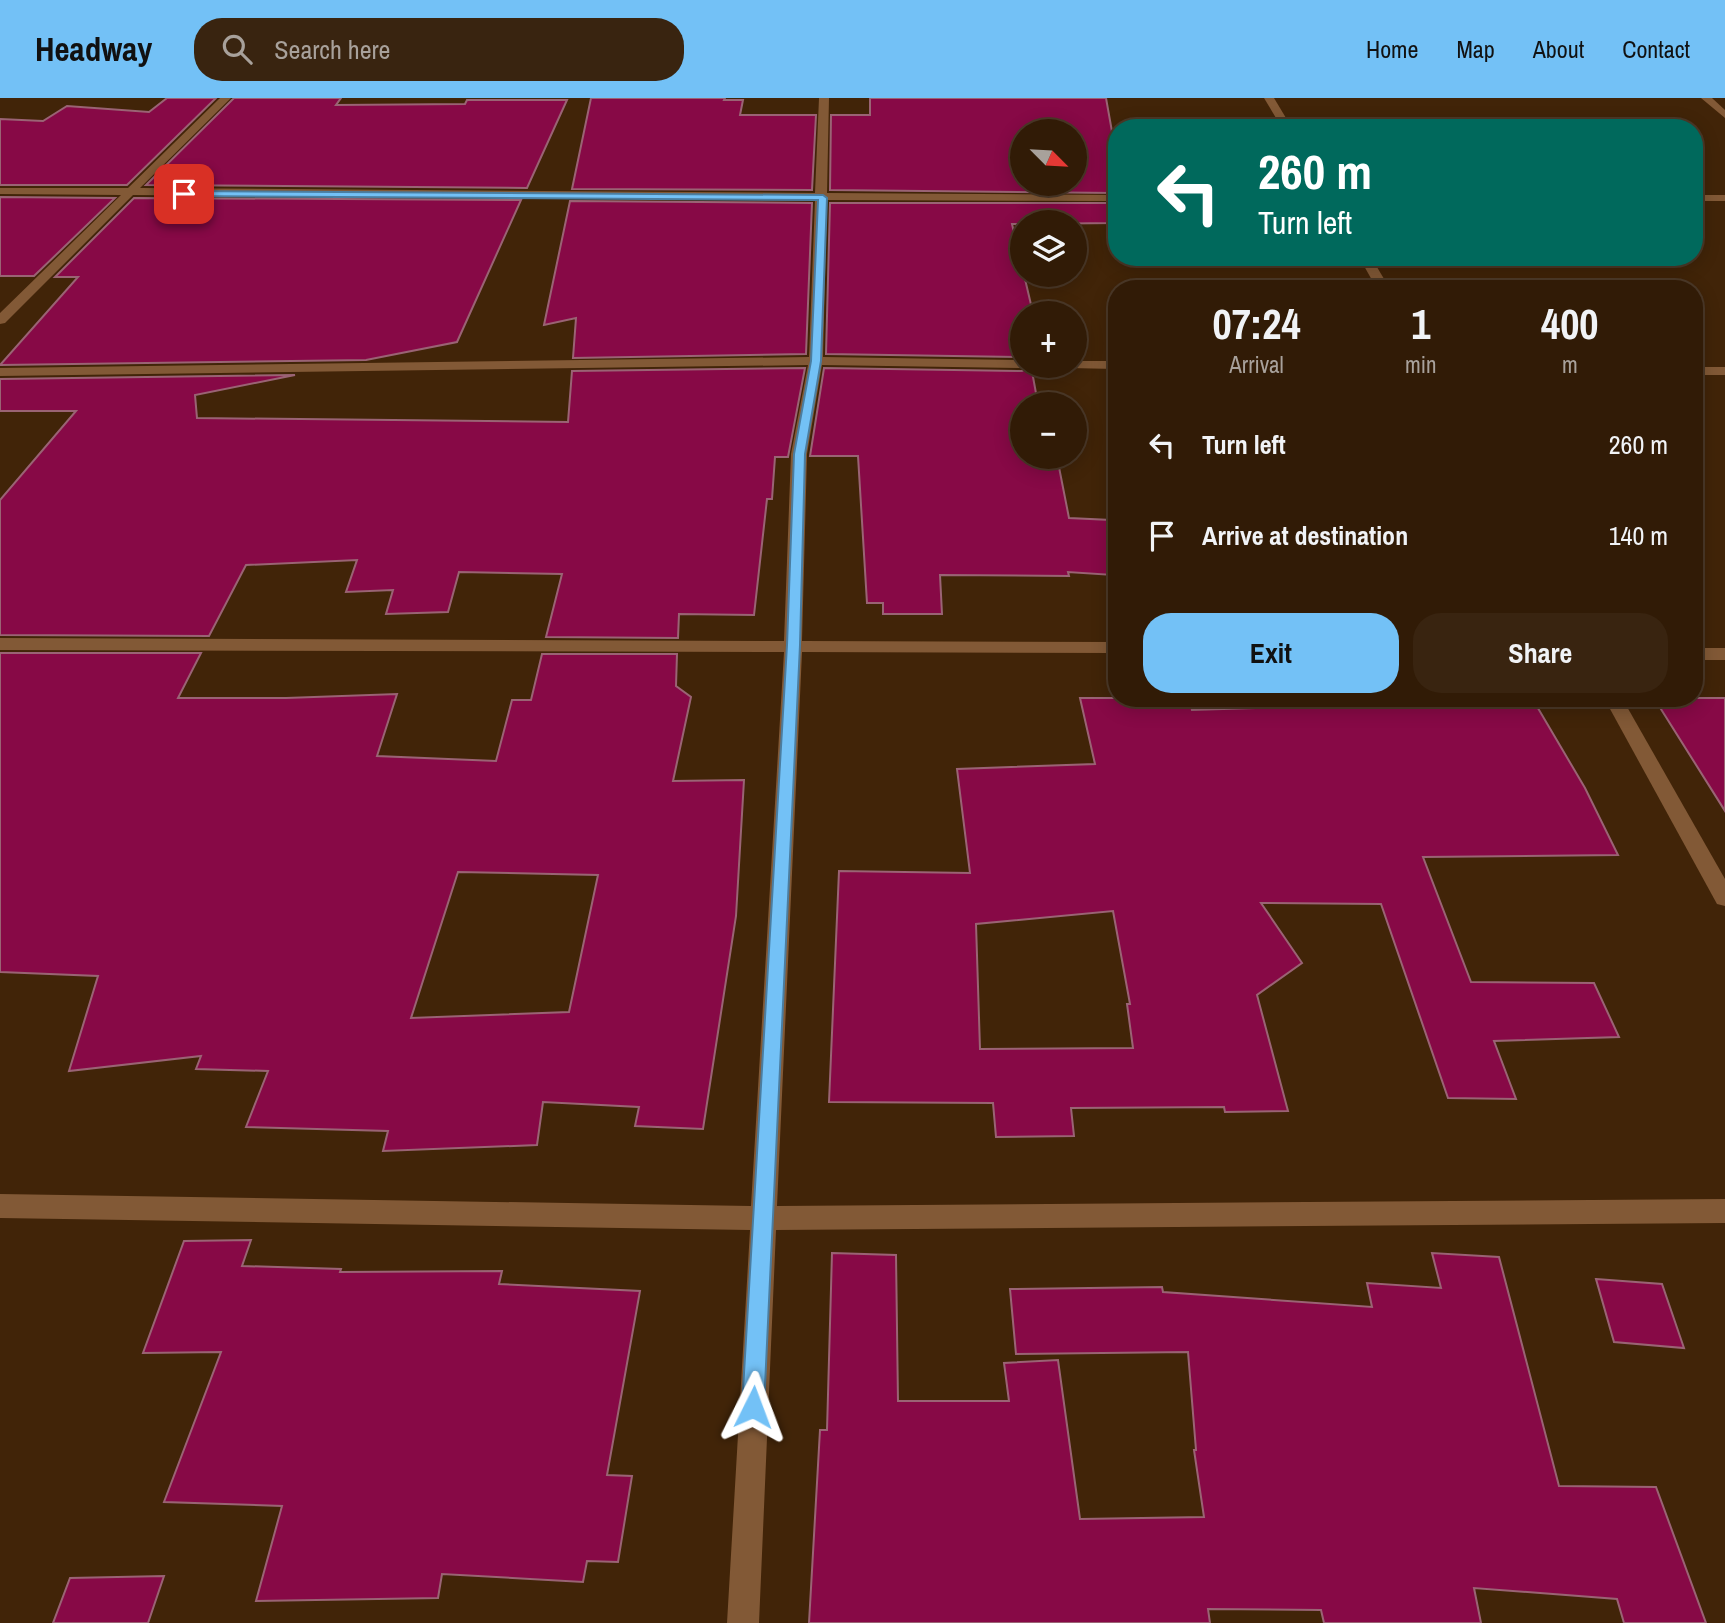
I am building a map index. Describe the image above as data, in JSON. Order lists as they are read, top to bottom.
{
  "north": "bottom right",
  "page": {
    "header": "Headway",
    "search": "Search here",
    "nav": [
      "Home",
      "Map",
      "About",
      "Contact"
    ],
    "map_buttons": ["+", "−"],
    "turn": ["260 m", "Turn left"],
    "eta": [
      "07:24",
      "Arrival",
      "1",
      "min",
      "400",
      "m"
    ],
    "list": [
      {
        "name": "Turn left",
        "value": "260 m"
      },
      {
        "name": "Arrive at destination",
        "value": "140 m"
      }
    ],
    "buttons": ["Exit", "Share"]
  }
}
